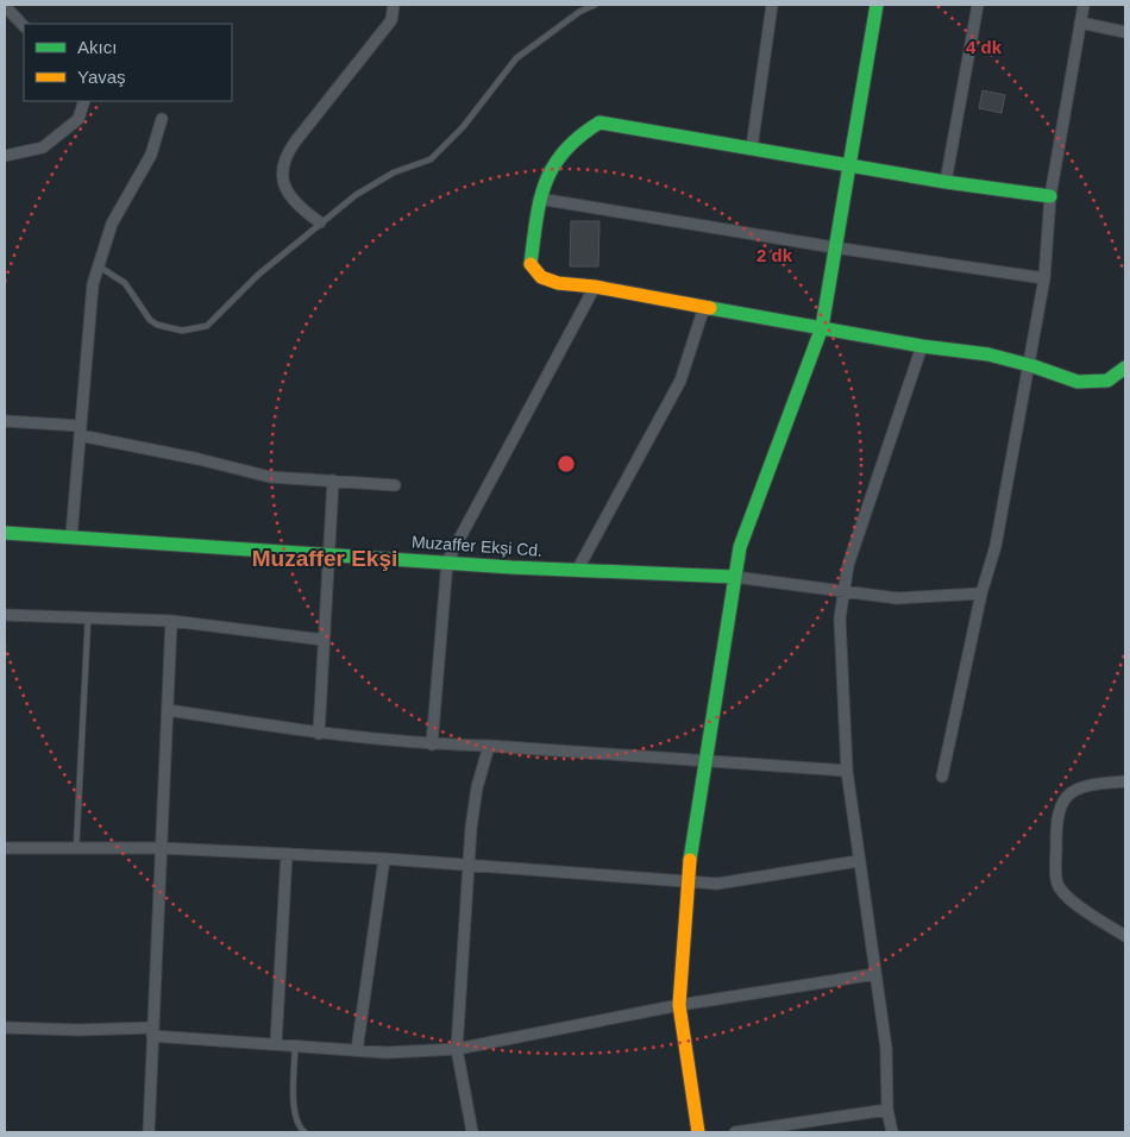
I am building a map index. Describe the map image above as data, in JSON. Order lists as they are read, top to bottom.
{
  "streets": {
    "street": ["Muzaffer Ekşi Cd."]
  },
  "districts": ["Muzaffer Ekşi"],
  "legend": ["Akıcı", "Yavaş"],
  "rings": ["4 dk", "2 dk"]
}
